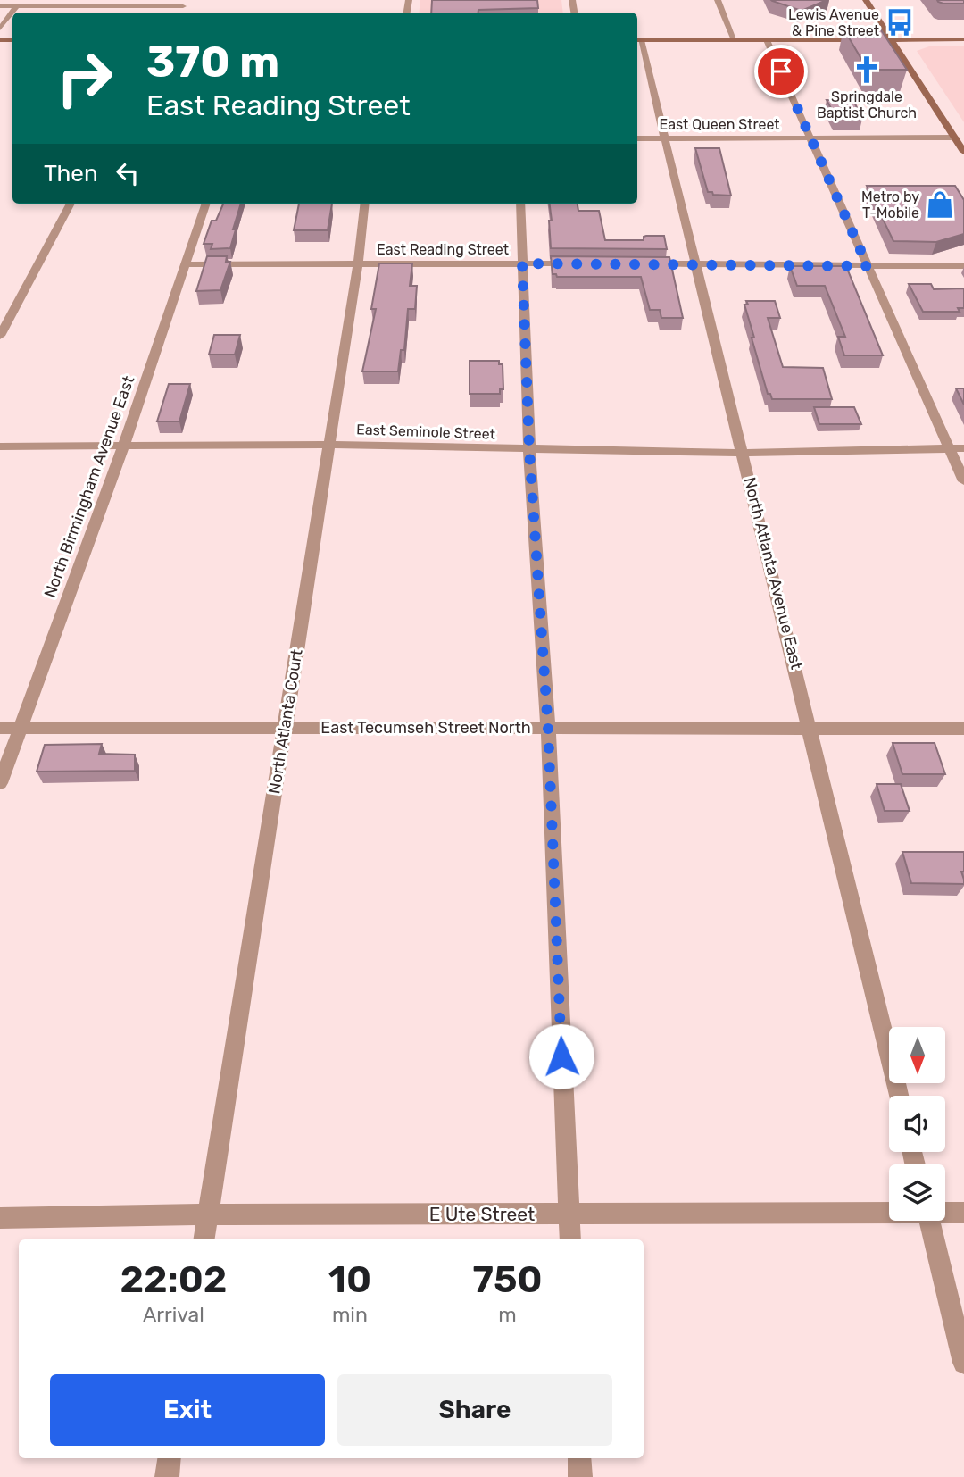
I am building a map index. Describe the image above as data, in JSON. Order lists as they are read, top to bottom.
{
  "streets": {
    "street": [
      "East Queen Street",
      "East Reading Street",
      "East Seminole Street",
      "North Birmingham Avenue East",
      "North Atlanta Avenue East",
      "North Atlanta Court",
      "East Tecumseh Street North",
      "E Ute Street"
    ]
  },
  "crossings": [
    ["East Queen Street", "North Atlanta Avenue East"],
    ["East Reading Street", "North Birmingham Avenue East"],
    ["East Reading Street", "North Atlanta Court"],
    ["East Seminole Street", "North Birmingham Avenue East"],
    ["East Seminole Street", "North Atlanta Avenue East"],
    ["East Seminole Street", "North Atlanta Court"],
    ["North Birmingham Avenue East", "East Tecumseh Street North"],
    ["North Atlanta Avenue East", "East Tecumseh Street North"],
    ["North Atlanta Court", "East Tecumseh Street North"],
    ["North Atlanta Court", "E Ute Street"]
  ],
  "places": {
    "bus stop": ["Lewis Avenue & Pine Street"],
    "church": ["Springdale Baptist Church"],
    "shop": ["Metro by T-Mobile"]
  },
  "north": "bottom",
  "page": {
    "turn": ["370 m", "East Reading Street"],
    "then": "Then",
    "eta": [
      "22:02",
      "Arrival",
      "10",
      "min",
      "750",
      "m"
    ],
    "buttons": ["Exit", "Share"]
  }
}
